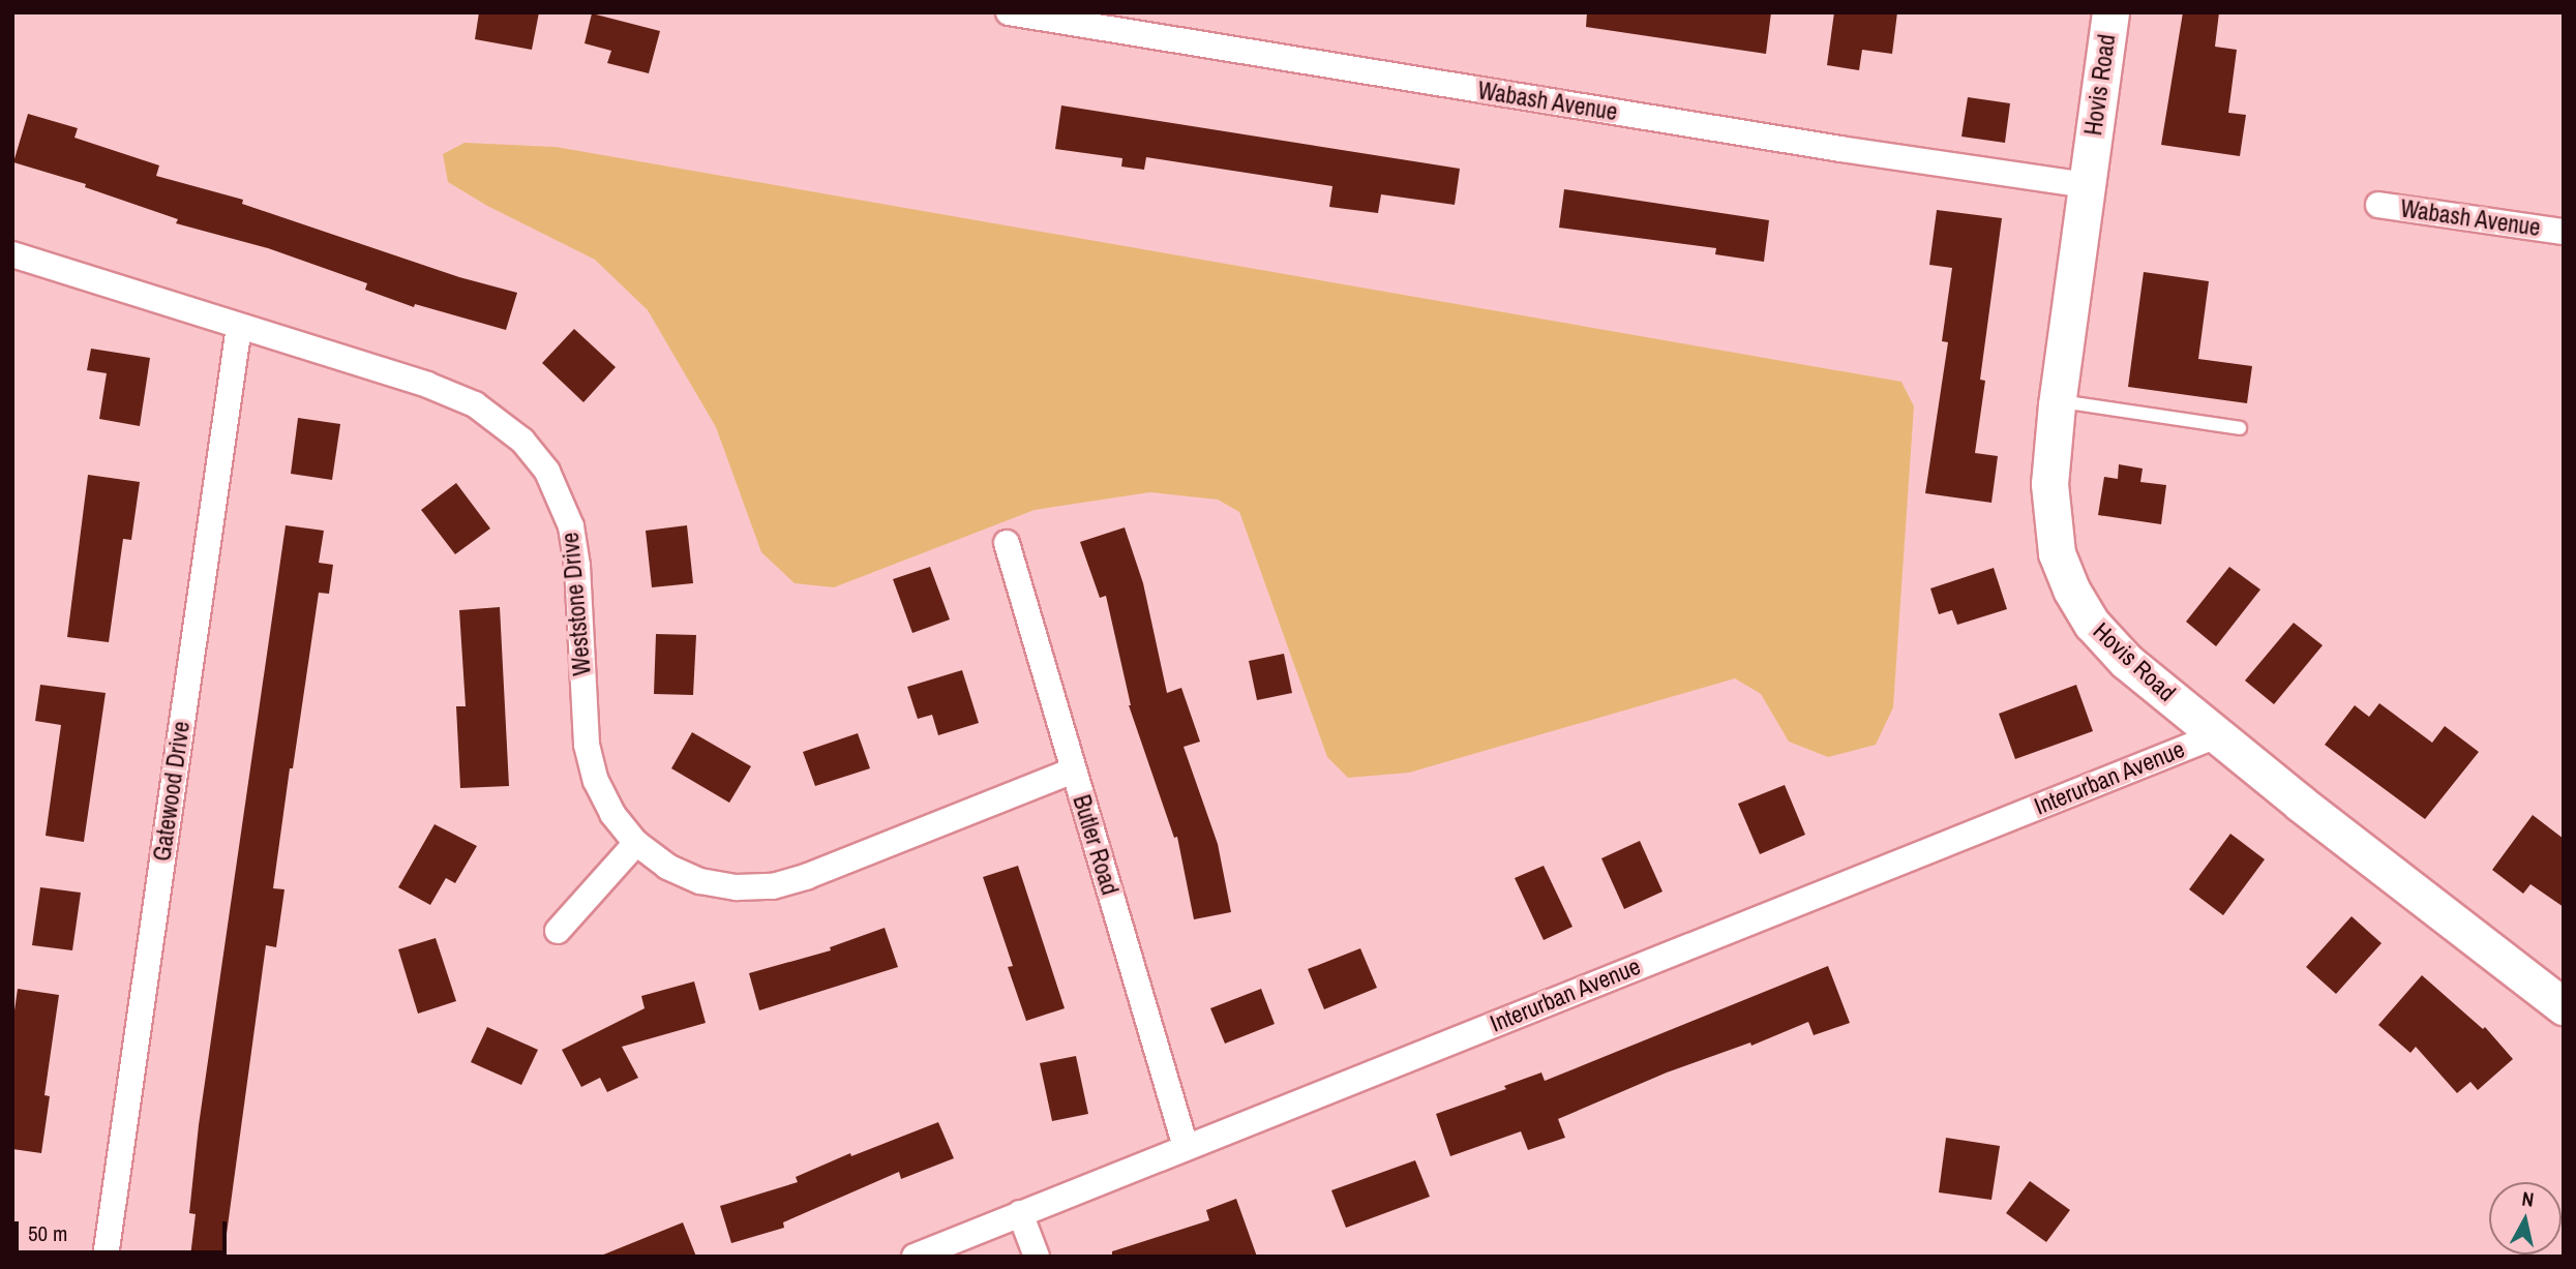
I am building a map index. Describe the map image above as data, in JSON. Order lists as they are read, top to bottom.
{
  "streets": {
    "street": [
      "Hovis Road",
      "Wabash Avenue",
      "Weststone Drive",
      "Interurban Avenue",
      "Gatewood Drive",
      "Butler Road"
    ]
  },
  "crossings": [
    ["Hovis Road", "Wabash Avenue"],
    ["Hovis Road", "Interurban Avenue"],
    ["Weststone Drive", "Gatewood Drive"],
    ["Weststone Drive", "Butler Road"],
    ["Interurban Avenue", "Butler Road"]
  ],
  "scale_bar": "50 m",
  "north": "top"
}
